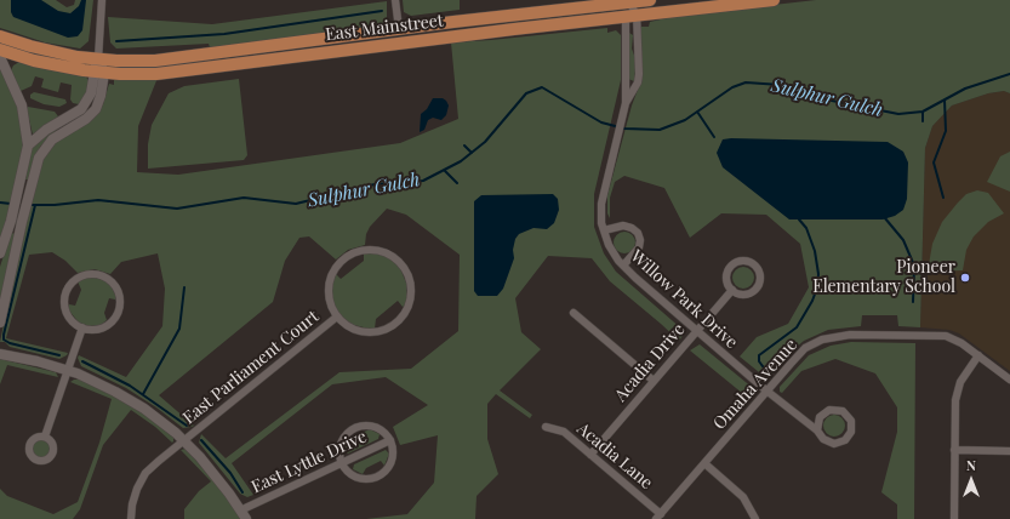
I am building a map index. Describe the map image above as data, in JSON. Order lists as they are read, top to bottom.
{
  "streets": {
    "main road": ["East Mainstreet"],
    "street": [
      "Willow Park Drive",
      "Acadia Drive",
      "East Parliament Court",
      "Omaha Avenue",
      "Acadia Lane",
      "East Lyttle Drive"
    ]
  },
  "crossings": [
    ["East Mainstreet", "Willow Park Drive"],
    ["Willow Park Drive", "Acadia Drive"],
    ["Willow Park Drive", "Omaha Avenue"],
    ["Acadia Drive", "Acadia Lane"],
    ["Omaha Avenue", "Acadia Lane"]
  ],
  "water": ["Sulphur Gulch"],
  "places": ["Pioneer Elementary School"],
  "north": "top"
}
